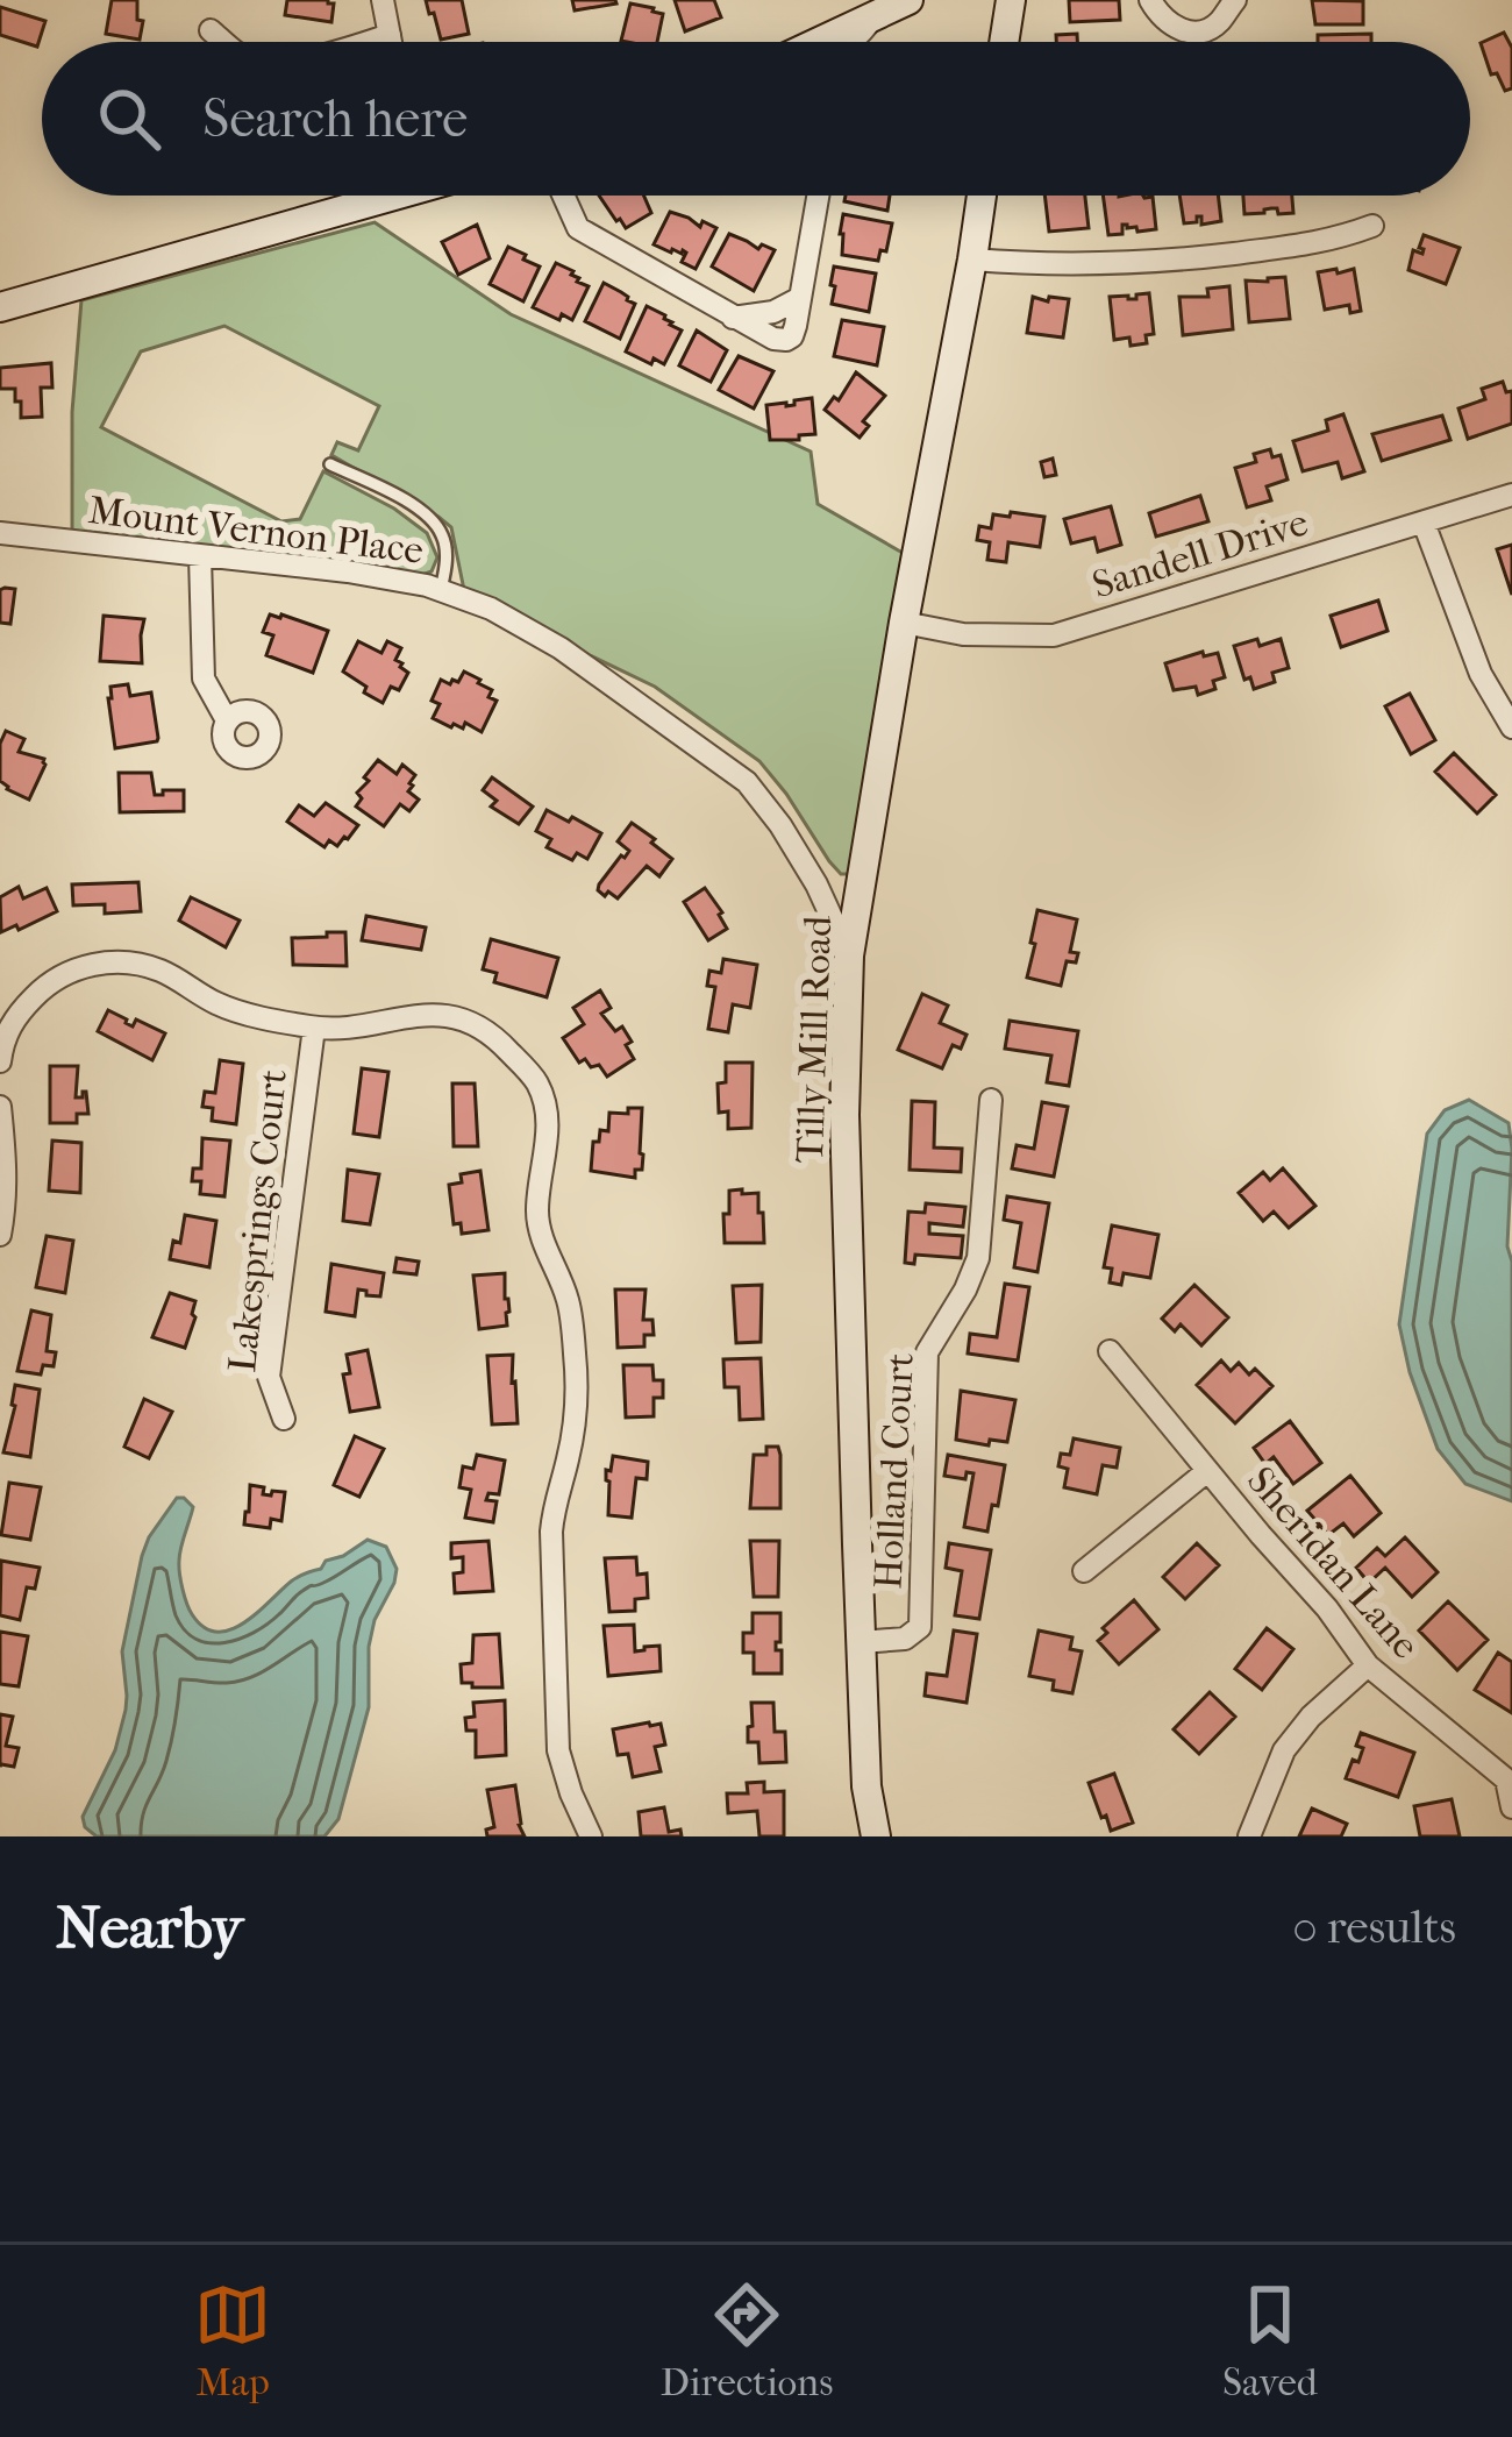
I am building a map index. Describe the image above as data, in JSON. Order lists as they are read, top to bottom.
{
  "streets": {
    "street": [
      "Mount Vernon Place",
      "Sandell Drive",
      "Tilly Mill Road",
      "Lakesprings Court",
      "Holland Court",
      "Sheridan Lane"
    ]
  },
  "crossings": [
    ["Mount Vernon Place", "Tilly Mill Road"],
    ["Sandell Drive", "Tilly Mill Road"],
    ["Tilly Mill Road", "Holland Court"]
  ],
  "page": {
    "search": "Search here",
    "heading": ["Nearby", "0 results"],
    "nav": ["Map", "Directions", "Saved"]
  }
}
